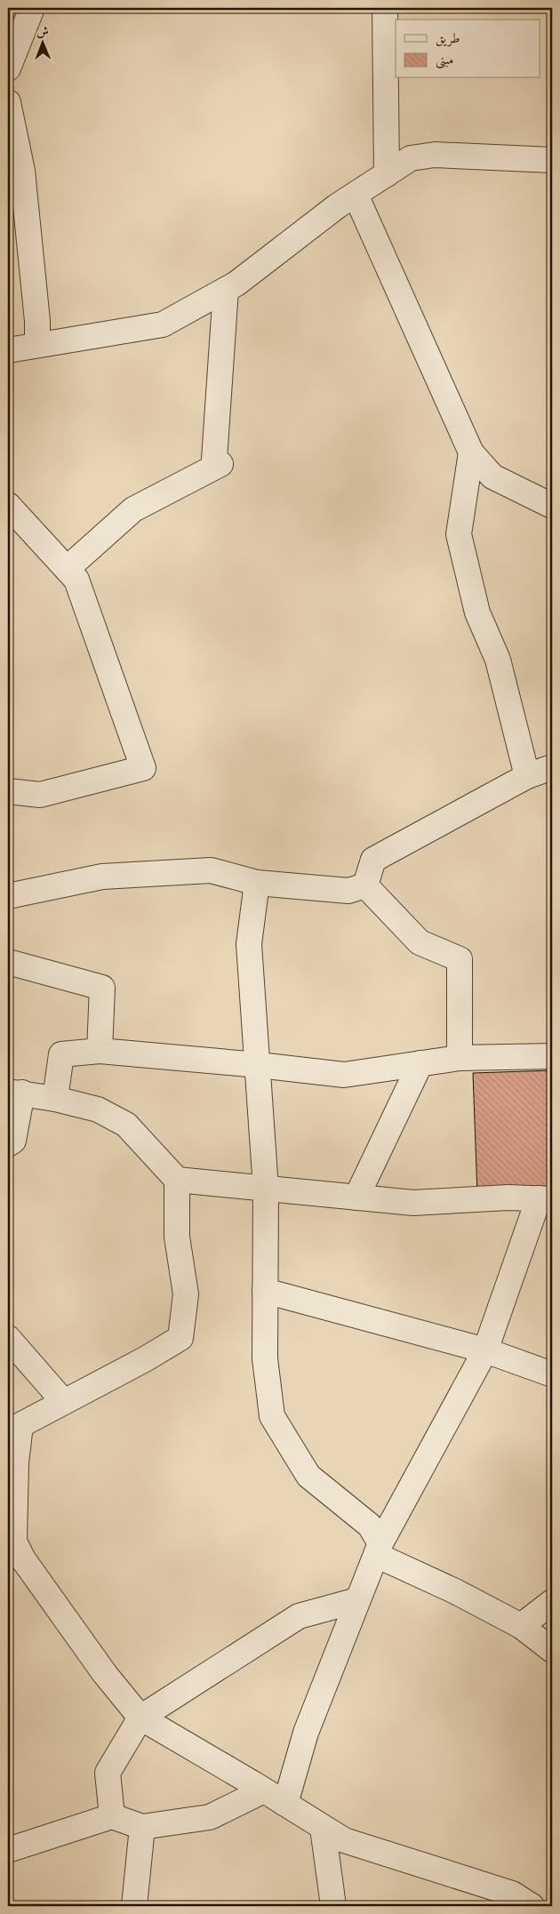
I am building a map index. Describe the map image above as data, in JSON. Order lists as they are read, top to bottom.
{
  "legend": ["طريق", "مبنى"],
  "north": "top"
}
